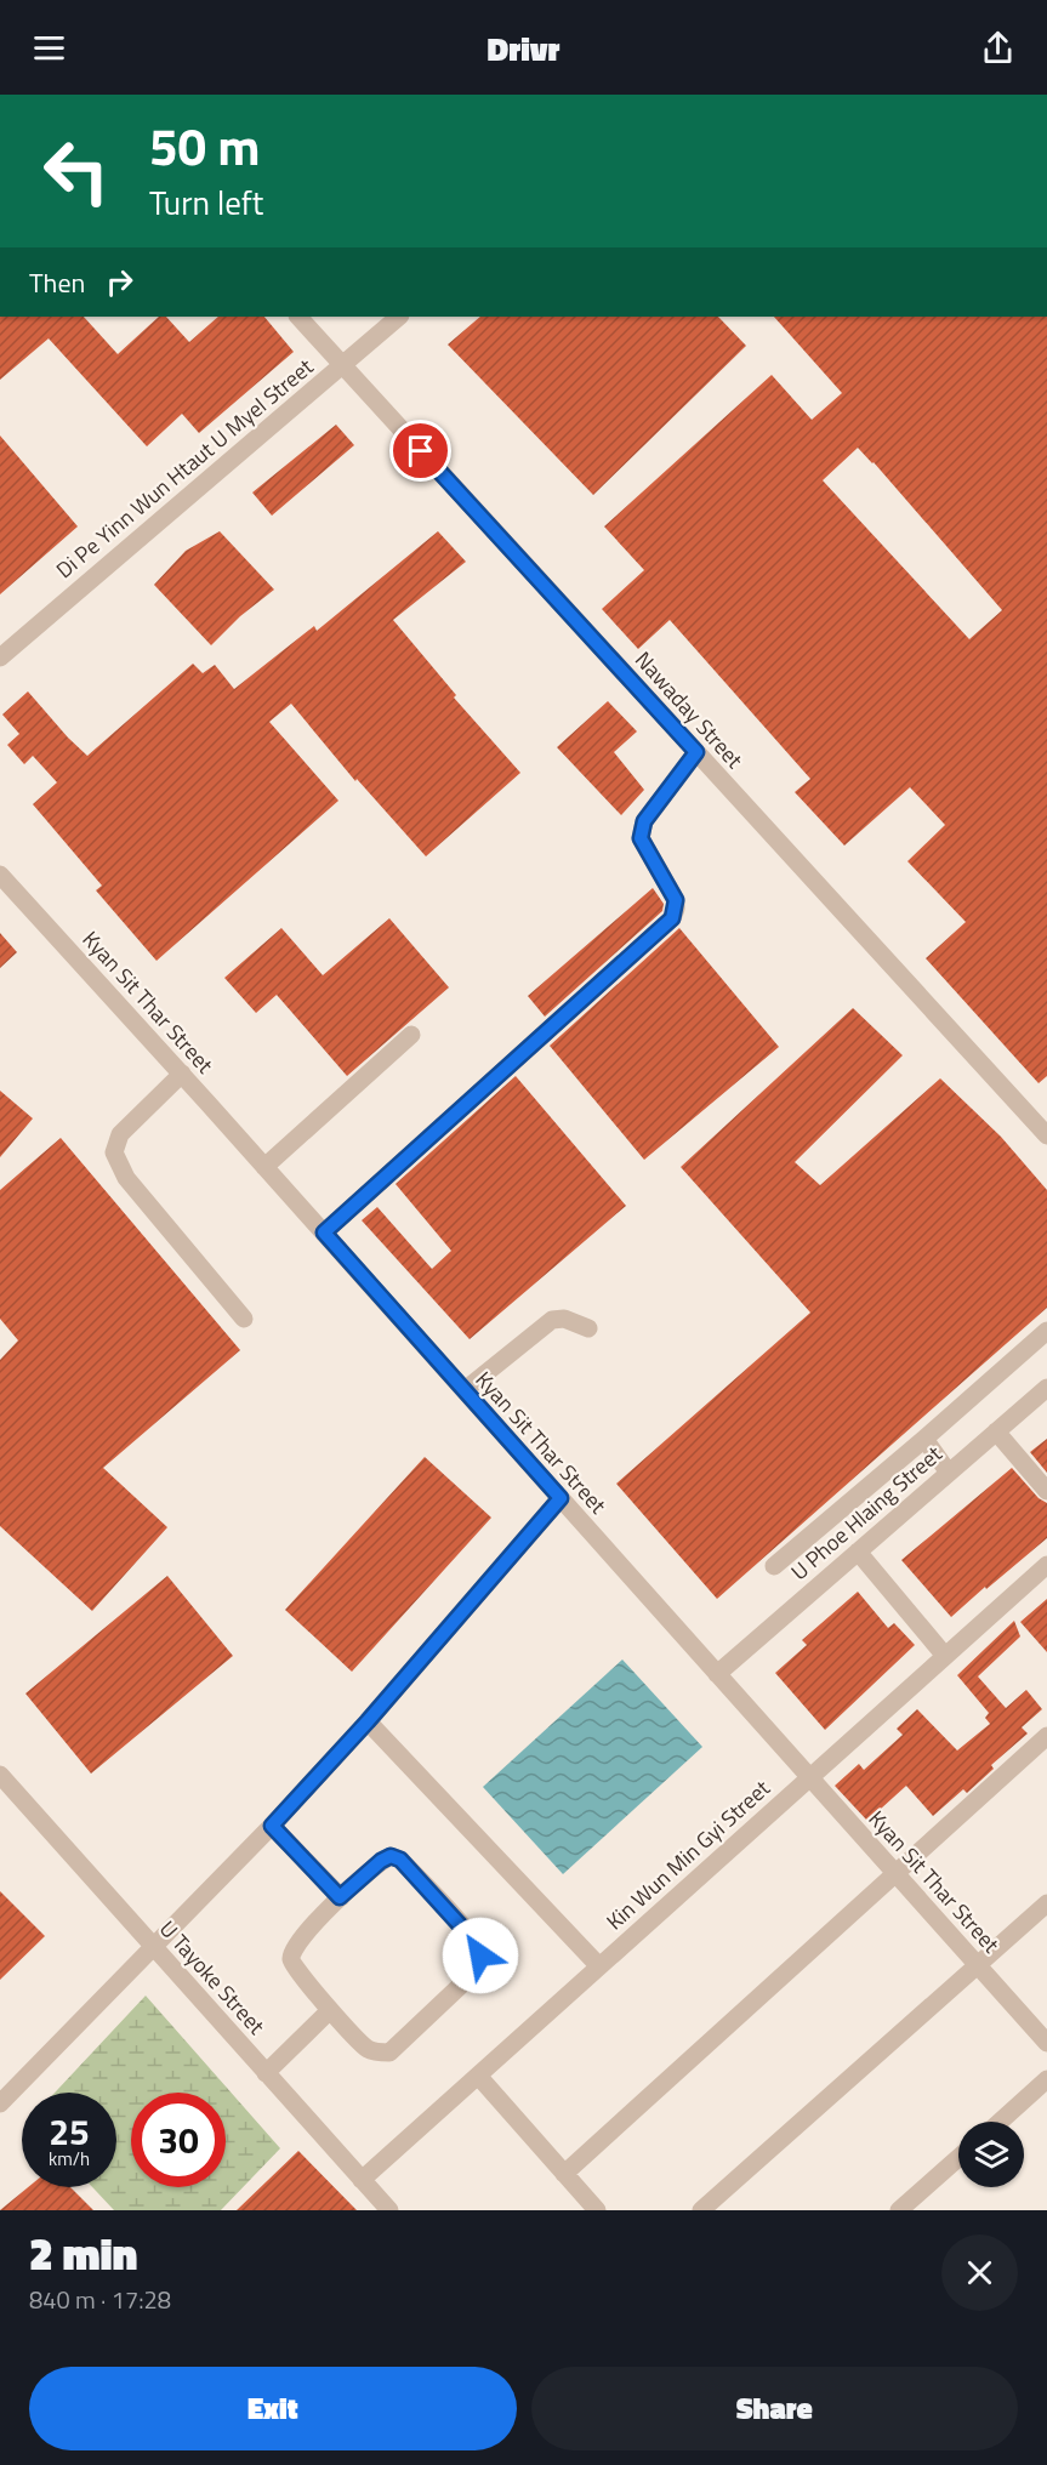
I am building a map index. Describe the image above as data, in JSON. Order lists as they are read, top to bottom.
{
  "streets": {
    "street": [
      "Di Pe Yinn Wun Htaut U Myel Street",
      "Nawaday Street",
      "Kyan Sit Thar Street",
      "U Phoe Hlaing Street",
      "Kin Wun Min Gyi Street",
      "U Tayoke Street"
    ]
  },
  "crossings": [
    ["Di Pe Yinn Wun Htaut U Myel Street", "Nawaday Street"],
    ["Kyan Sit Thar Street", "U Phoe Hlaing Street"],
    ["Kyan Sit Thar Street", "Kin Wun Min Gyi Street"],
    ["Kin Wun Min Gyi Street", "U Tayoke Street"]
  ],
  "page": {
    "header": "Drivr",
    "turn": ["50 m", "Turn left"],
    "then": "Then",
    "speed": "25 km/h",
    "limit": "30",
    "heading": ["2 min", "840 m · 17:28"],
    "buttons": ["Exit", "Share"]
  }
}
